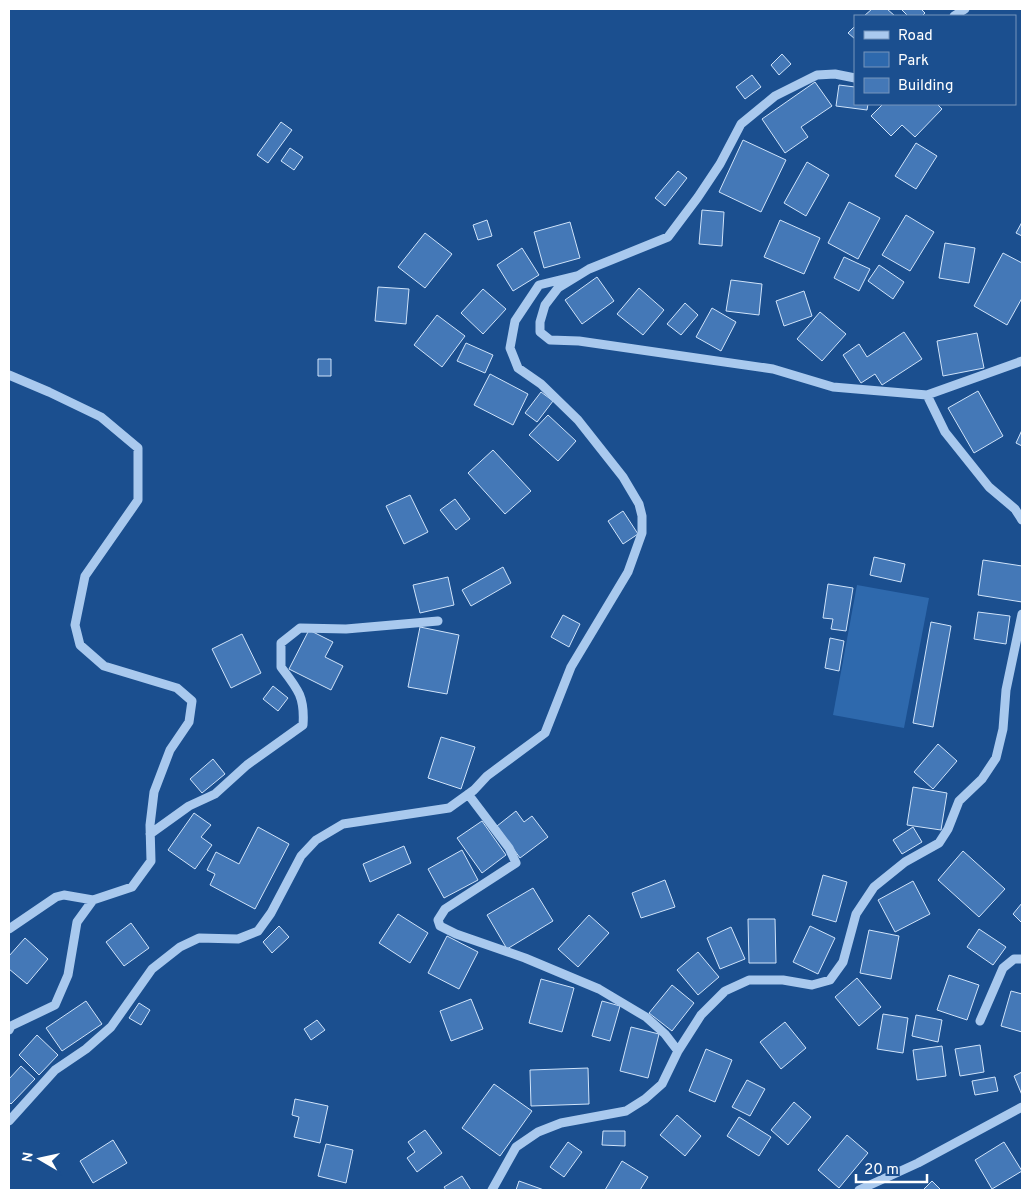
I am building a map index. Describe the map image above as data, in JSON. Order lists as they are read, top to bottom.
{
  "legend": ["Road", "Park", "Building"],
  "scale_bar": "20 m",
  "north": "left"
}
